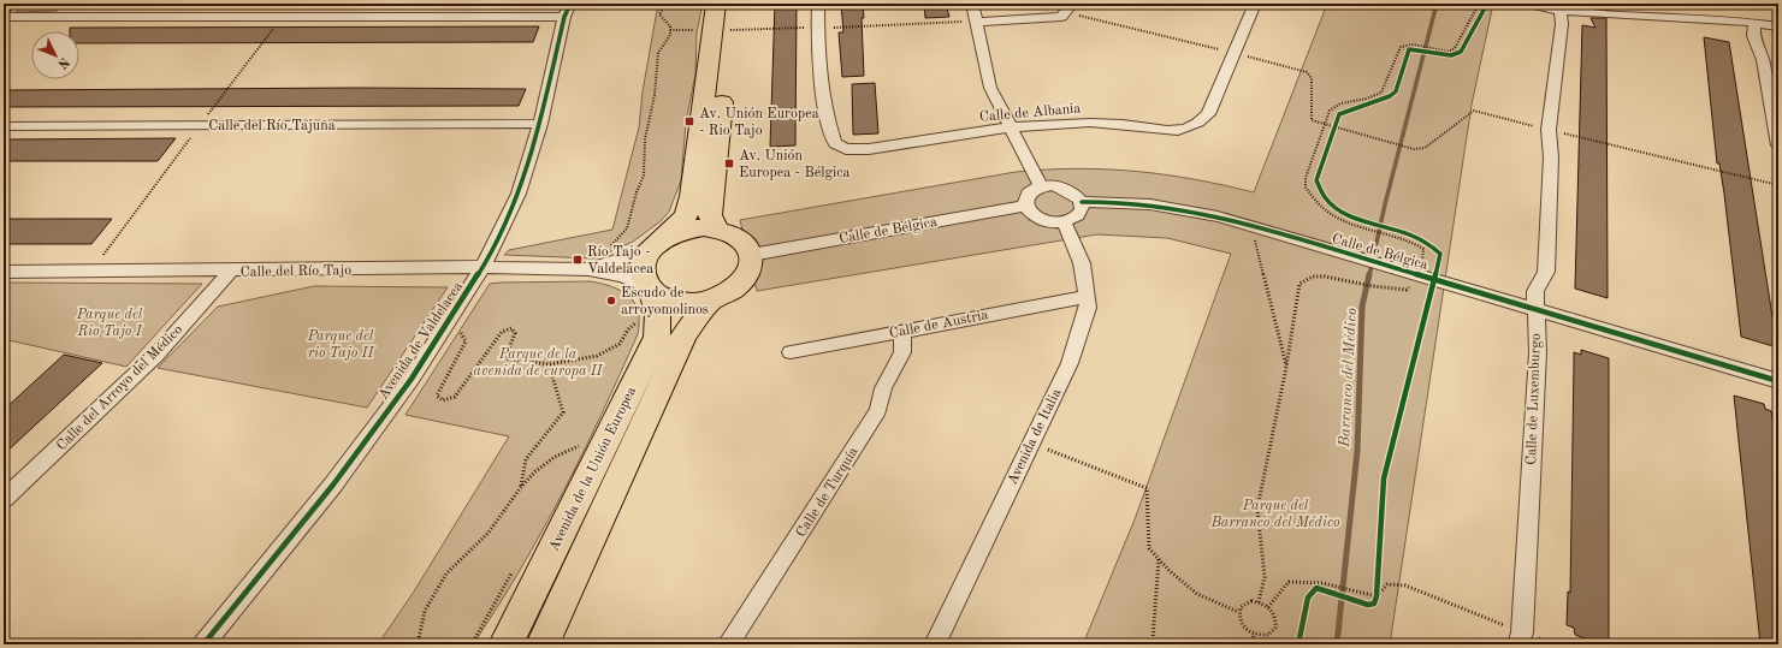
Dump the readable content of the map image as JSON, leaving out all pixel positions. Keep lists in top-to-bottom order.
{
  "streets": {
    "main road": ["Avenida de la Unión Europea"],
    "street": [
      "Calle de Albania",
      "Calle del Río Tajuña",
      "Calle de Bélgica",
      "Calle del Río Tajo",
      "Calle de Austria",
      "Avenida de Valdelacea",
      "Calle del Arroyo del Médico",
      "Calle de Luxemburgo",
      "Avenida de Italia",
      "Calle de Turquía"
    ]
  },
  "crossings": [
    ["Calle del Río Tajuña", "Avenida de Valdelacea"],
    ["Calle de Bélgica", "Calle del Río Tajo"],
    ["Calle de Bélgica", "Calle de Luxemburgo"],
    ["Calle de Bélgica", "Avenida de Italia"],
    ["Calle de Bélgica", "Avenida de la Unión Europea"],
    ["Calle del Río Tajo", "Avenida de Valdelacea"],
    ["Calle del Río Tajo", "Calle del Arroyo del Médico"],
    ["Calle del Río Tajo", "Avenida de la Unión Europea"],
    ["Calle de Austria", "Avenida de Italia"],
    ["Calle de Austria", "Calle de Turquía"]
  ],
  "water": ["Barranco del Médico"],
  "parks": [
    "Parque del Rio Tajo I",
    "Parque del rio Tajo II",
    "Parque de la avenida de europa II",
    "Parque del Barranco del Médico"
  ],
  "places": {
    "transit": ["Av. Unión Europea - Rio Tajo", "Av. Unión Europea - Bélgica", "Río Tajo - Valdelacea"],
    "other": ["Escudo de arroyomolinos"]
  },
  "north": "bottom right"
}
